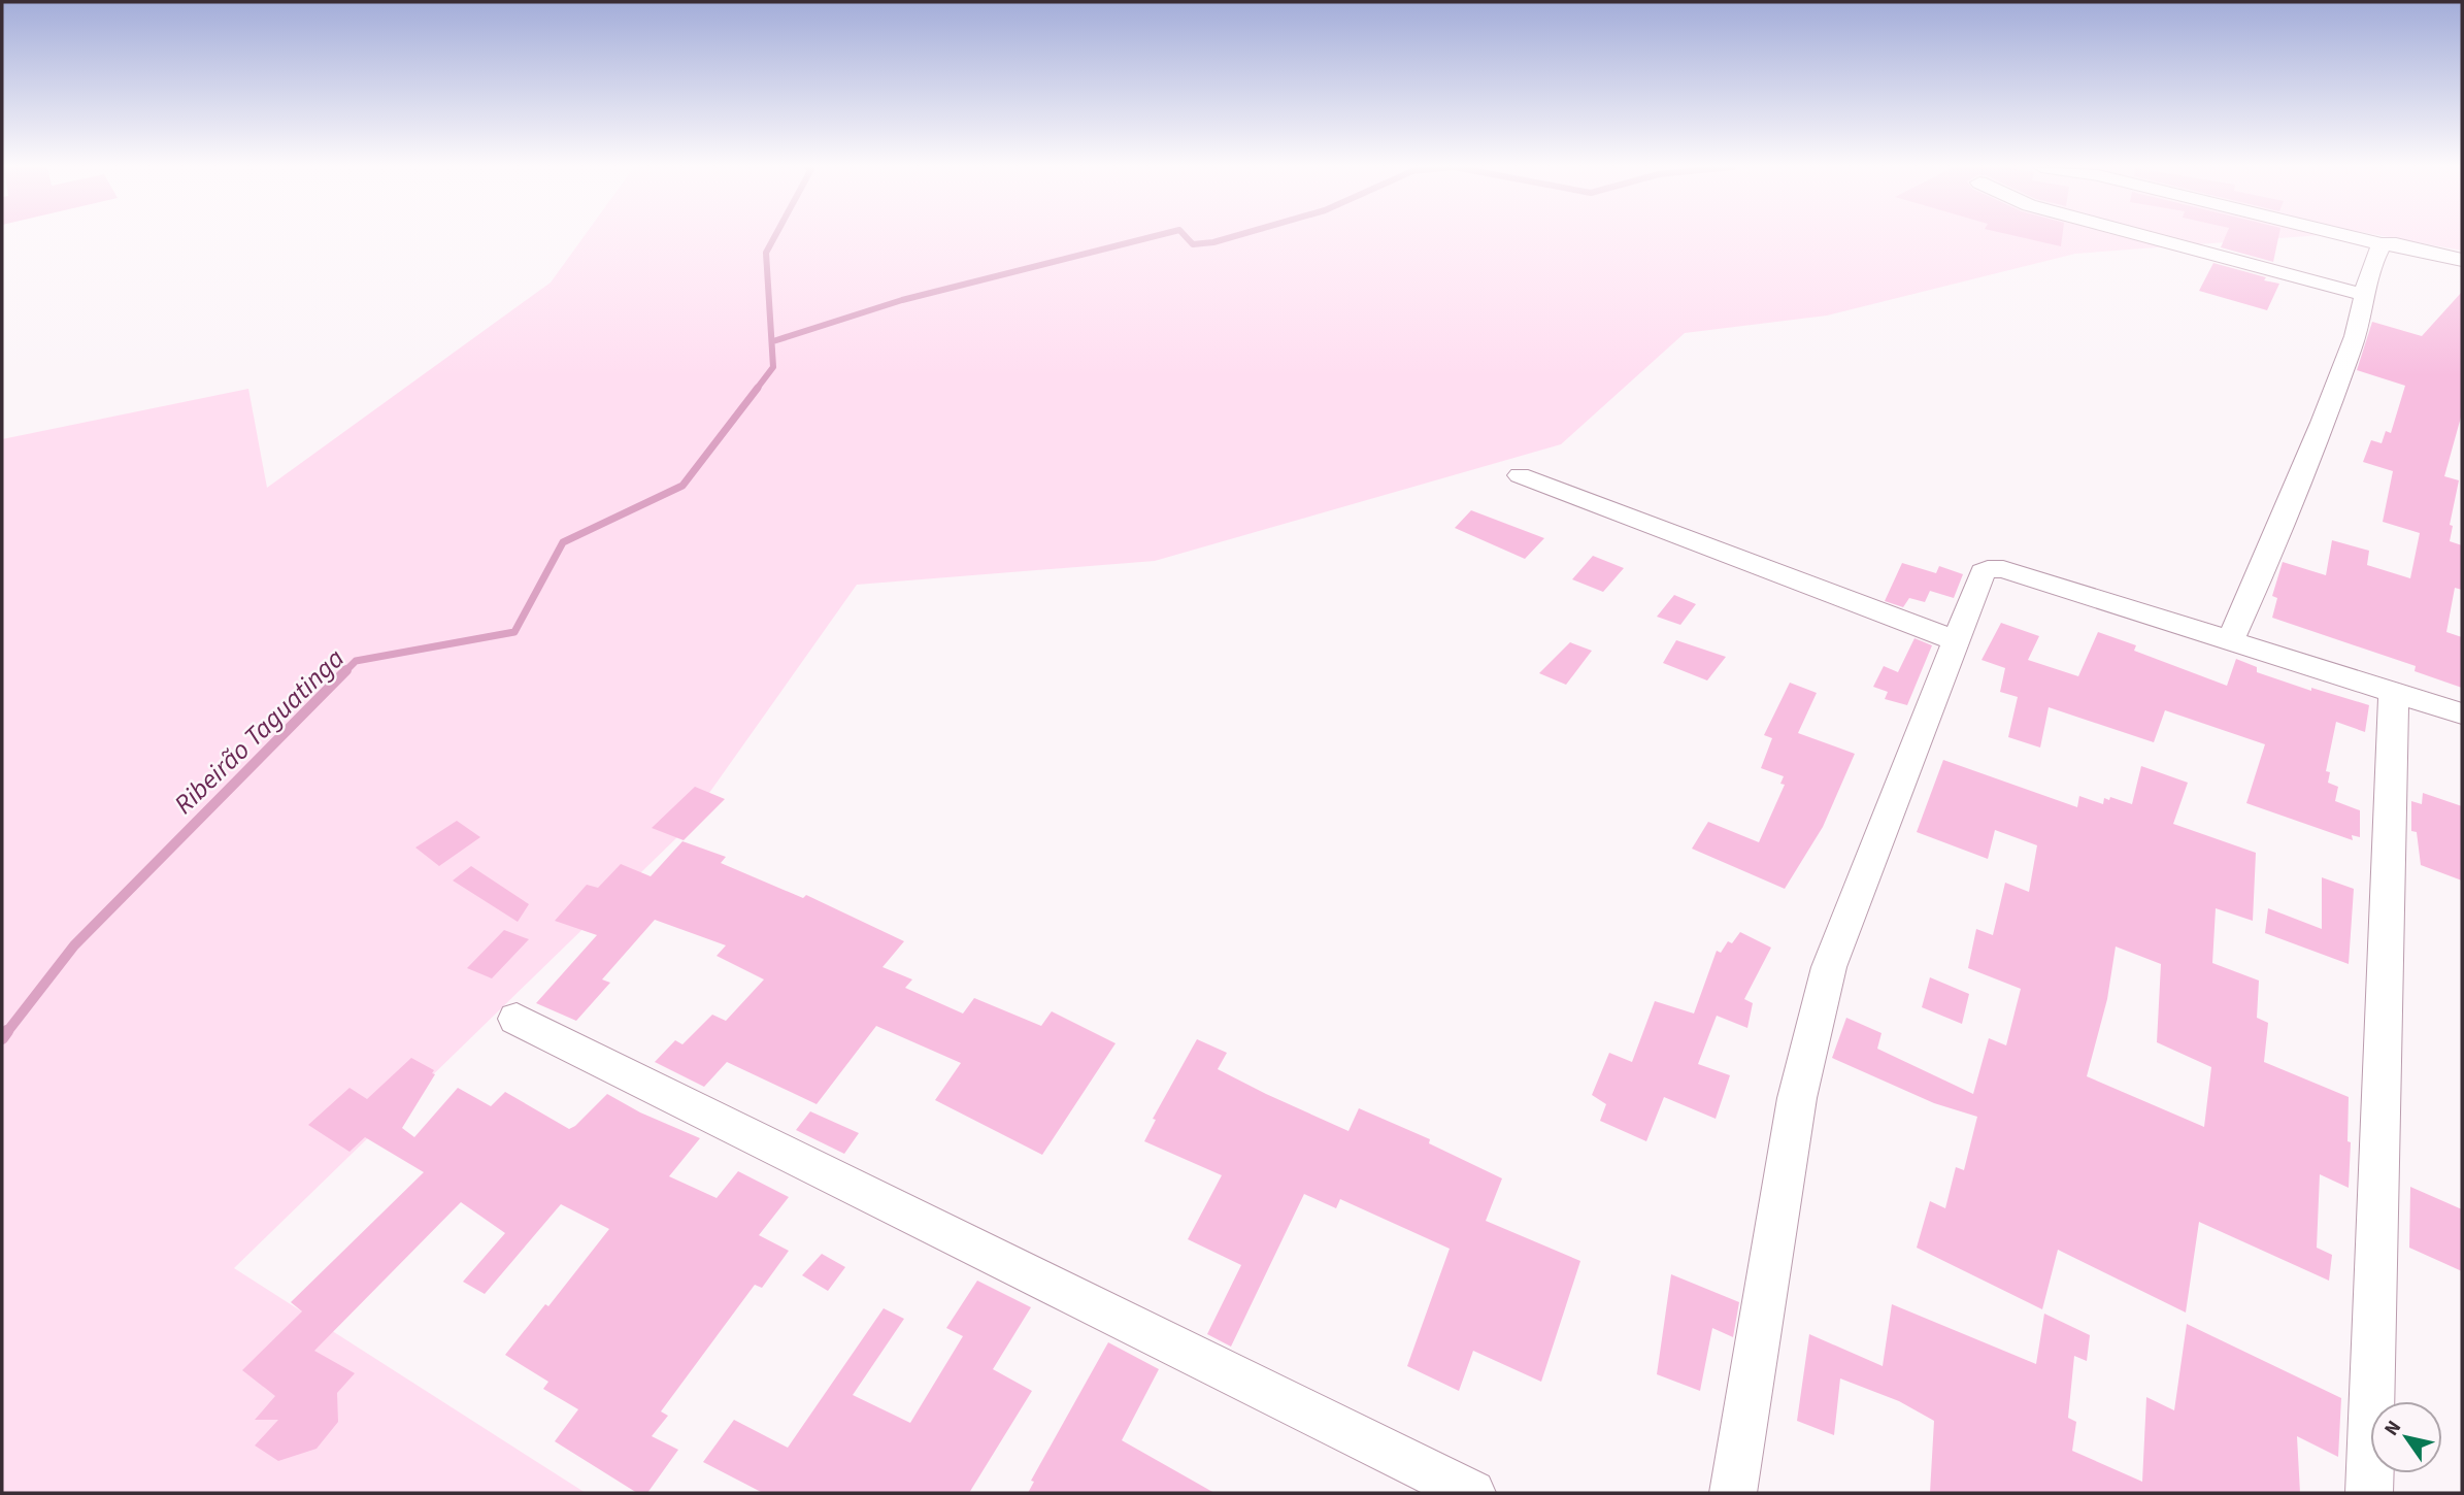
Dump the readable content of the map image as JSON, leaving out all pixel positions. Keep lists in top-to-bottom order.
{
  "water": ["Ribeirão Taguatinga"],
  "north": "top left"
}
